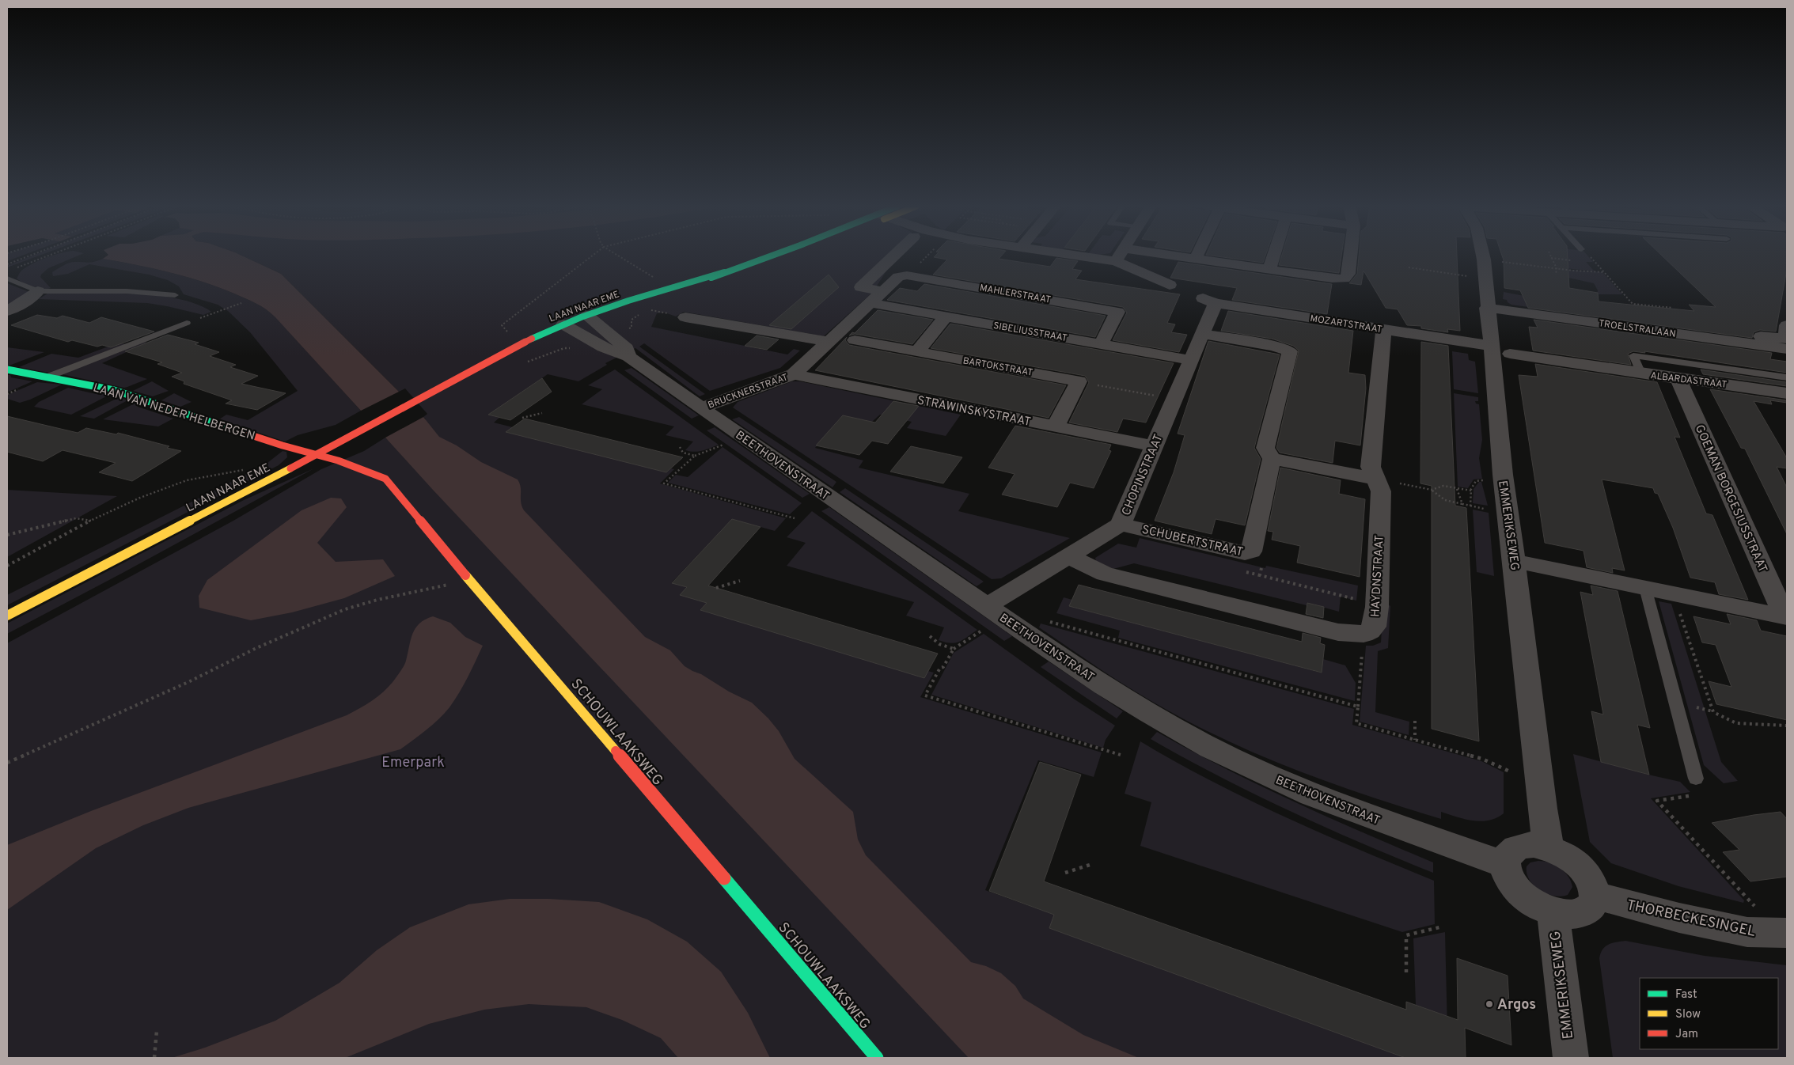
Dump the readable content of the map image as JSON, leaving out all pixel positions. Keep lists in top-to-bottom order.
{
  "streets": {
    "street": [
      "MAHLERSTRAAT",
      "LAAN NAAR EME",
      "MOZARTSTRAAT",
      "TROELSTRALAAN",
      "SIBELIUSSTRAAT",
      "BARTOKSTRAAT",
      "ALBARDASTRAAT",
      "BRUCKNERSTRAAT",
      "STRAWINSKYSTRAAT",
      "LAAN VAN NEDER HELBERGEN",
      "BEETHOVENSTRAAT",
      "CHOPINSTRAAT",
      "GOEMAN BORGESIUSSTRAAT",
      "EMMERIKSEWEG",
      "SCHUBERTSTRAAT",
      "HAYDNSTRAAT",
      "SCHOUWLAAKSWEG",
      "THORBECKESINGEL"
    ]
  },
  "crossings": [
    ["MAHLERSTRAAT", "SIBELIUSSTRAAT"],
    ["LAAN NAAR EME", "LAAN VAN NEDER HELBERGEN"],
    ["LAAN NAAR EME", "BEETHOVENSTRAAT"],
    ["LAAN NAAR EME", "SCHOUWLAAKSWEG"],
    ["MOZARTSTRAAT", "ALBARDASTRAAT"],
    ["MOZARTSTRAAT", "CHOPINSTRAAT"],
    ["MOZARTSTRAAT", "EMMERIKSEWEG"],
    ["MOZARTSTRAAT", "HAYDNSTRAAT"],
    ["TROELSTRALAAN", "EMMERIKSEWEG"],
    ["SIBELIUSSTRAAT", "BRUCKNERSTRAAT"],
    ["SIBELIUSSTRAAT", "CHOPINSTRAAT"],
    ["ALBARDASTRAAT", "GOEMAN BORGESIUSSTRAAT"],
    ["BRUCKNERSTRAAT", "STRAWINSKYSTRAAT"],
    ["BRUCKNERSTRAAT", "BEETHOVENSTRAAT"],
    ["STRAWINSKYSTRAAT", "CHOPINSTRAAT"],
    ["LAAN VAN NEDER HELBERGEN", "SCHOUWLAAKSWEG"],
    ["BEETHOVENSTRAAT", "CHOPINSTRAAT"],
    ["BEETHOVENSTRAAT", "EMMERIKSEWEG"],
    ["BEETHOVENSTRAAT", "THORBECKESINGEL"],
    ["CHOPINSTRAAT", "SCHUBERTSTRAAT"],
    ["CHOPINSTRAAT", "HAYDNSTRAAT"],
    ["EMMERIKSEWEG", "THORBECKESINGEL"]
  ],
  "parks": ["Emerpark"],
  "places": ["Argos"],
  "legend": ["Fast", "Slow", "Jam"]
}
